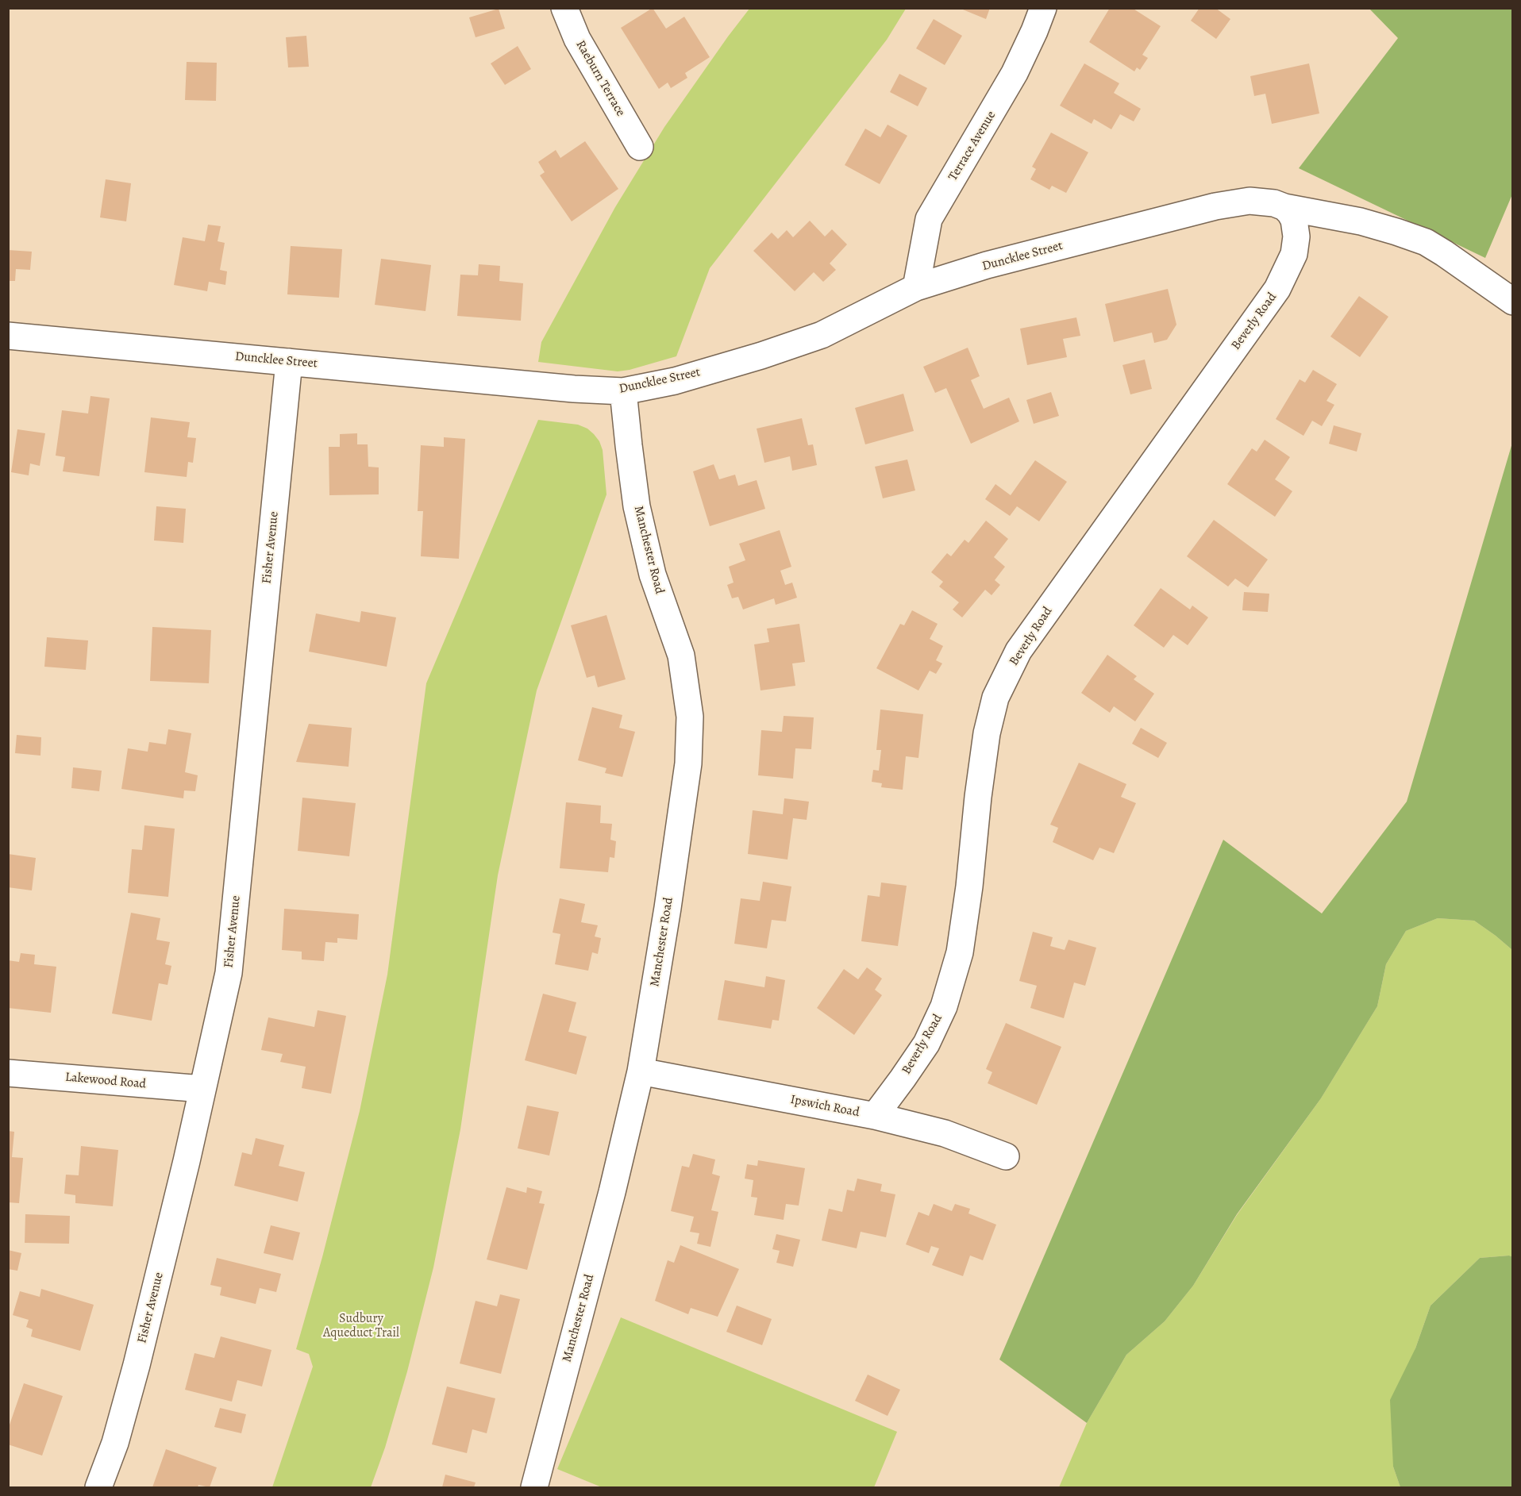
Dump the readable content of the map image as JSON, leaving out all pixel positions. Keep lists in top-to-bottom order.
{
  "streets": {
    "street": [
      "Raeburn Terrace",
      "Terrace Avenue",
      "Duncklee Street",
      "Beverly Road",
      "Fisher Avenue",
      "Manchester Road",
      "Lakewood Road",
      "Ipswich Road"
    ]
  },
  "crossings": [
    ["Terrace Avenue", "Duncklee Street"],
    ["Duncklee Street", "Beverly Road"],
    ["Duncklee Street", "Fisher Avenue"],
    ["Duncklee Street", "Manchester Road"],
    ["Beverly Road", "Ipswich Road"],
    ["Fisher Avenue", "Lakewood Road"],
    ["Manchester Road", "Ipswich Road"]
  ],
  "parks": ["Sudbury Aqueduct Trail"]
}
